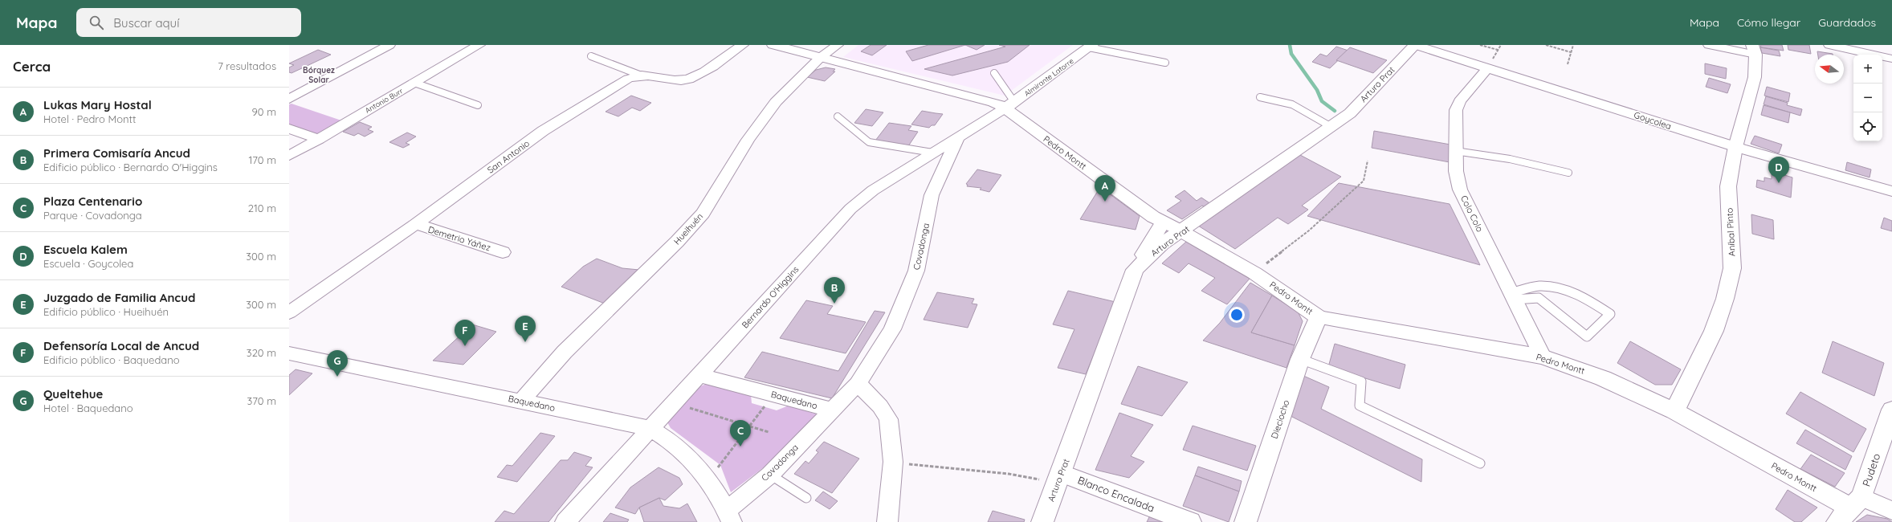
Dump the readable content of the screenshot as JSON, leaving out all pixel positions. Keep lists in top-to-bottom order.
{
  "streets": {
    "main road": [
      "Almirante Latorre",
      "Arturo Prat",
      "Pedro Montt",
      "Aníbal Pinto",
      "Dieciocho",
      "Pudeto",
      "Blanco Encalada"
    ],
    "street": [
      "Antonio Burr",
      "Goycolea",
      "San Antonio",
      "Colo Colo",
      "Hueihuén",
      "Demetrio Yáñez",
      "Covadonga",
      "Bernardo O'Higgins",
      "Baquedano"
    ]
  },
  "crossings": [
    ["Almirante Latorre", "Pedro Montt"],
    ["Almirante Latorre", "Bernardo O'Higgins"],
    ["Arturo Prat", "Goycolea"],
    ["Arturo Prat", "Pedro Montt"],
    ["Arturo Prat", "Blanco Encalada"],
    ["Goycolea", "Colo Colo"],
    ["Goycolea", "Aníbal Pinto"],
    ["Pedro Montt", "Colo Colo"],
    ["Pedro Montt", "Hueihuén"],
    ["Pedro Montt", "Aníbal Pinto"],
    ["Pedro Montt", "Bernardo O'Higgins"],
    ["Pedro Montt", "Dieciocho"],
    ["Pedro Montt", "Pudeto"],
    ["San Antonio", "Demetrio Yáñez"],
    ["Hueihuén", "Baquedano"],
    ["Covadonga", "Bernardo O'Higgins"],
    ["Covadonga", "Baquedano"],
    ["Bernardo O'Higgins", "Baquedano"]
  ],
  "districts": ["Bórquez Solar"],
  "north": "left",
  "page": {
    "header": "Mapa",
    "search": "Buscar aquí",
    "nav": ["Mapa", "Cómo llegar", "Guardados"],
    "heading": ["Cerca", "7 resultados"],
    "map_buttons": ["+", "−"],
    "list": [
      {
        "mark": "A",
        "name": "Lukas Mary Hostal",
        "note": "Hotel · Pedro Montt",
        "value": "90 m"
      },
      {
        "mark": "B",
        "name": "Primera Comisaría Ancud",
        "note": "Edificio público · Bernardo O'Higgins",
        "value": "170 m"
      },
      {
        "mark": "C",
        "name": "Plaza Centenario",
        "note": "Parque · Covadonga",
        "value": "210 m"
      },
      {
        "mark": "D",
        "name": "Escuela Kalem",
        "note": "Escuela · Goycolea",
        "value": "300 m"
      },
      {
        "mark": "E",
        "name": "Juzgado de Familia Ancud",
        "note": "Edificio público · Hueihuén",
        "value": "300 m"
      },
      {
        "mark": "F",
        "name": "Defensoría Local de Ancud",
        "note": "Edificio público · Baquedano",
        "value": "320 m"
      },
      {
        "mark": "G",
        "name": "Queltehue",
        "note": "Hotel · Baquedano",
        "value": "370 m"
      }
    ],
    "pins": [
      "D",
      "A",
      "B",
      "E",
      "F",
      "G",
      "C"
    ]
  }
}
